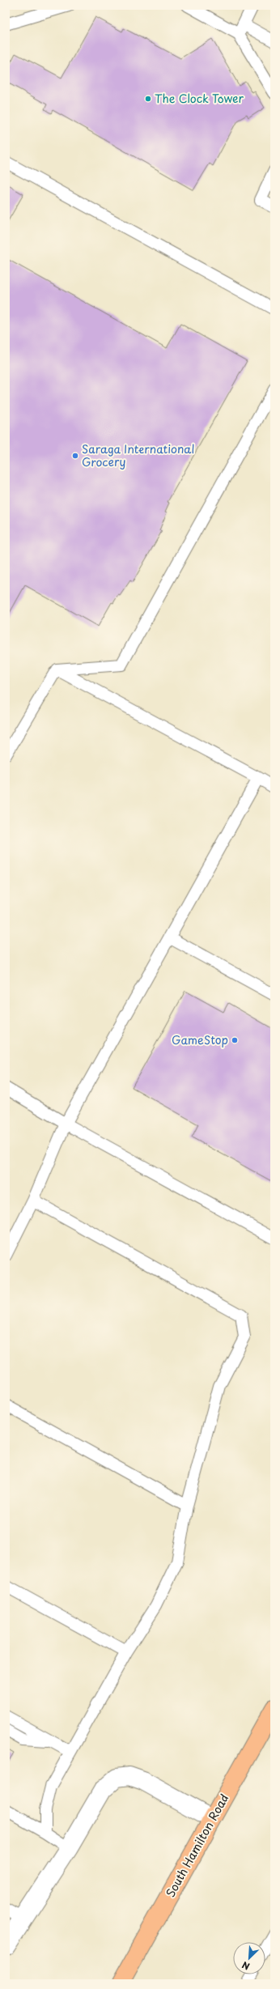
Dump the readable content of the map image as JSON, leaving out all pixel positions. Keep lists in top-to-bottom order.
{
  "streets": {
    "main road": ["South Hamilton Road"]
  },
  "places": ["The Clock Tower", "Saraga International Grocery", "GameStop"],
  "north": "bottom left"
}
